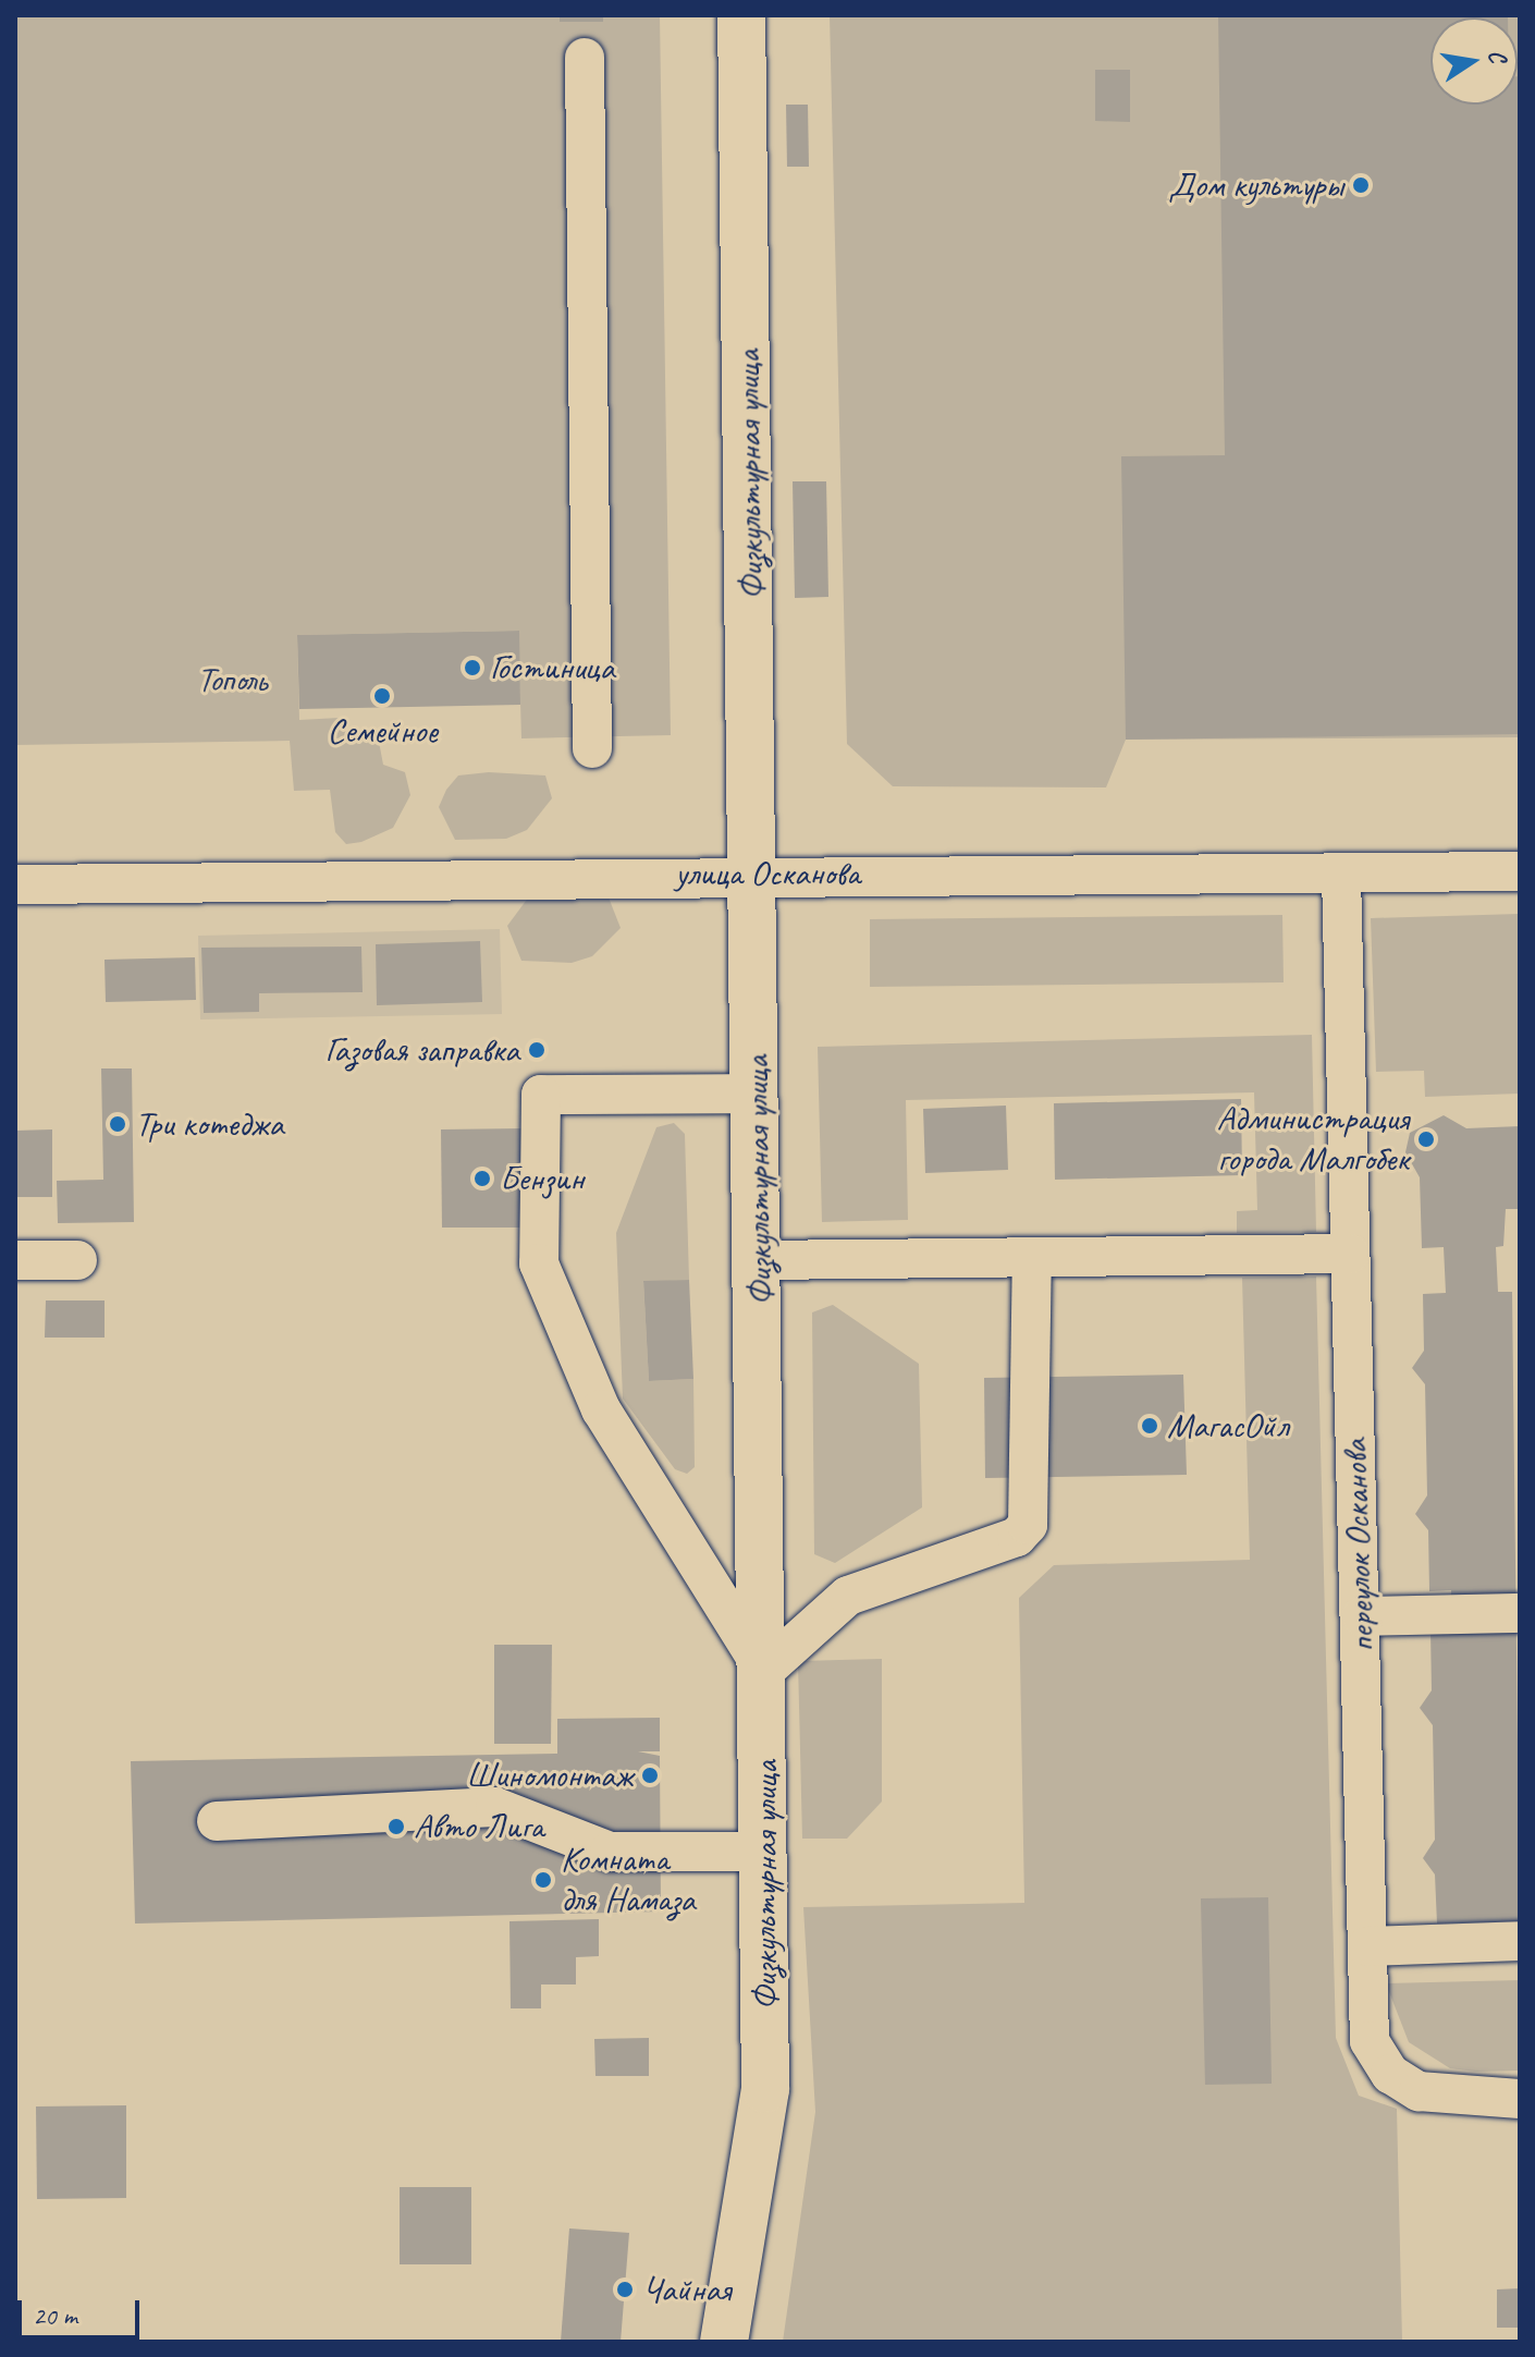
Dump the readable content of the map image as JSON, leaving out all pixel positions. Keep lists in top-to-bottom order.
{
  "streets": {
    "main road": ["Физкультурная улица"],
    "street": ["улица Осканова", "переулок Осканова"]
  },
  "crossings": [
    ["Физкультурная улица", "улица Осканова"],
    ["улица Осканова", "переулок Осканова"]
  ],
  "parks": ["Тополь"],
  "places": [
    "Дом культуры",
    "Гостиница",
    "Семейное",
    "Газовая заправка",
    "Три котеджа",
    "Администрация города Малгобек",
    "Бензин",
    "МагасОйл",
    "Шиномонтаж",
    "Авто Лига",
    "Комната для Намаза",
    "Чайная"
  ],
  "scale_bar": "20 m",
  "north": "right"
}
